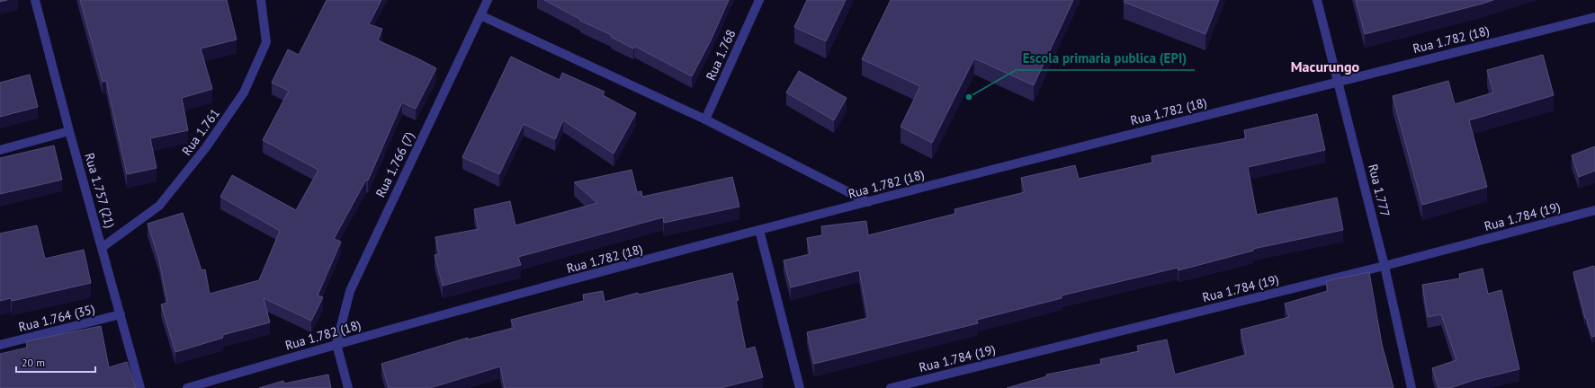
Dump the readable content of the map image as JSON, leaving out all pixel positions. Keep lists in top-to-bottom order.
{
  "streets": {
    "street": [
      "Rua 1.782 (18)",
      "Rua 1.768",
      "Rua 1.761",
      "Rua 1.766 (7)",
      "Rua 1.757 (21)",
      "Rua 1.777",
      "Rua 1.784 (19)",
      "Rua 1.764 (35)"
    ]
  },
  "crossings": [
    ["Rua 1.782 (18)", "Rua 1.766 (7)"],
    ["Rua 1.782 (18)", "Rua 1.777"],
    ["Rua 1.761", "Rua 1.757 (21)"],
    ["Rua 1.757 (21)", "Rua 1.764 (35)"],
    ["Rua 1.777", "Rua 1.784 (19)"]
  ],
  "districts": ["Macurungo"],
  "places": ["Escola primaria publica (EPI)"],
  "scale_bar": "20 m"
}
